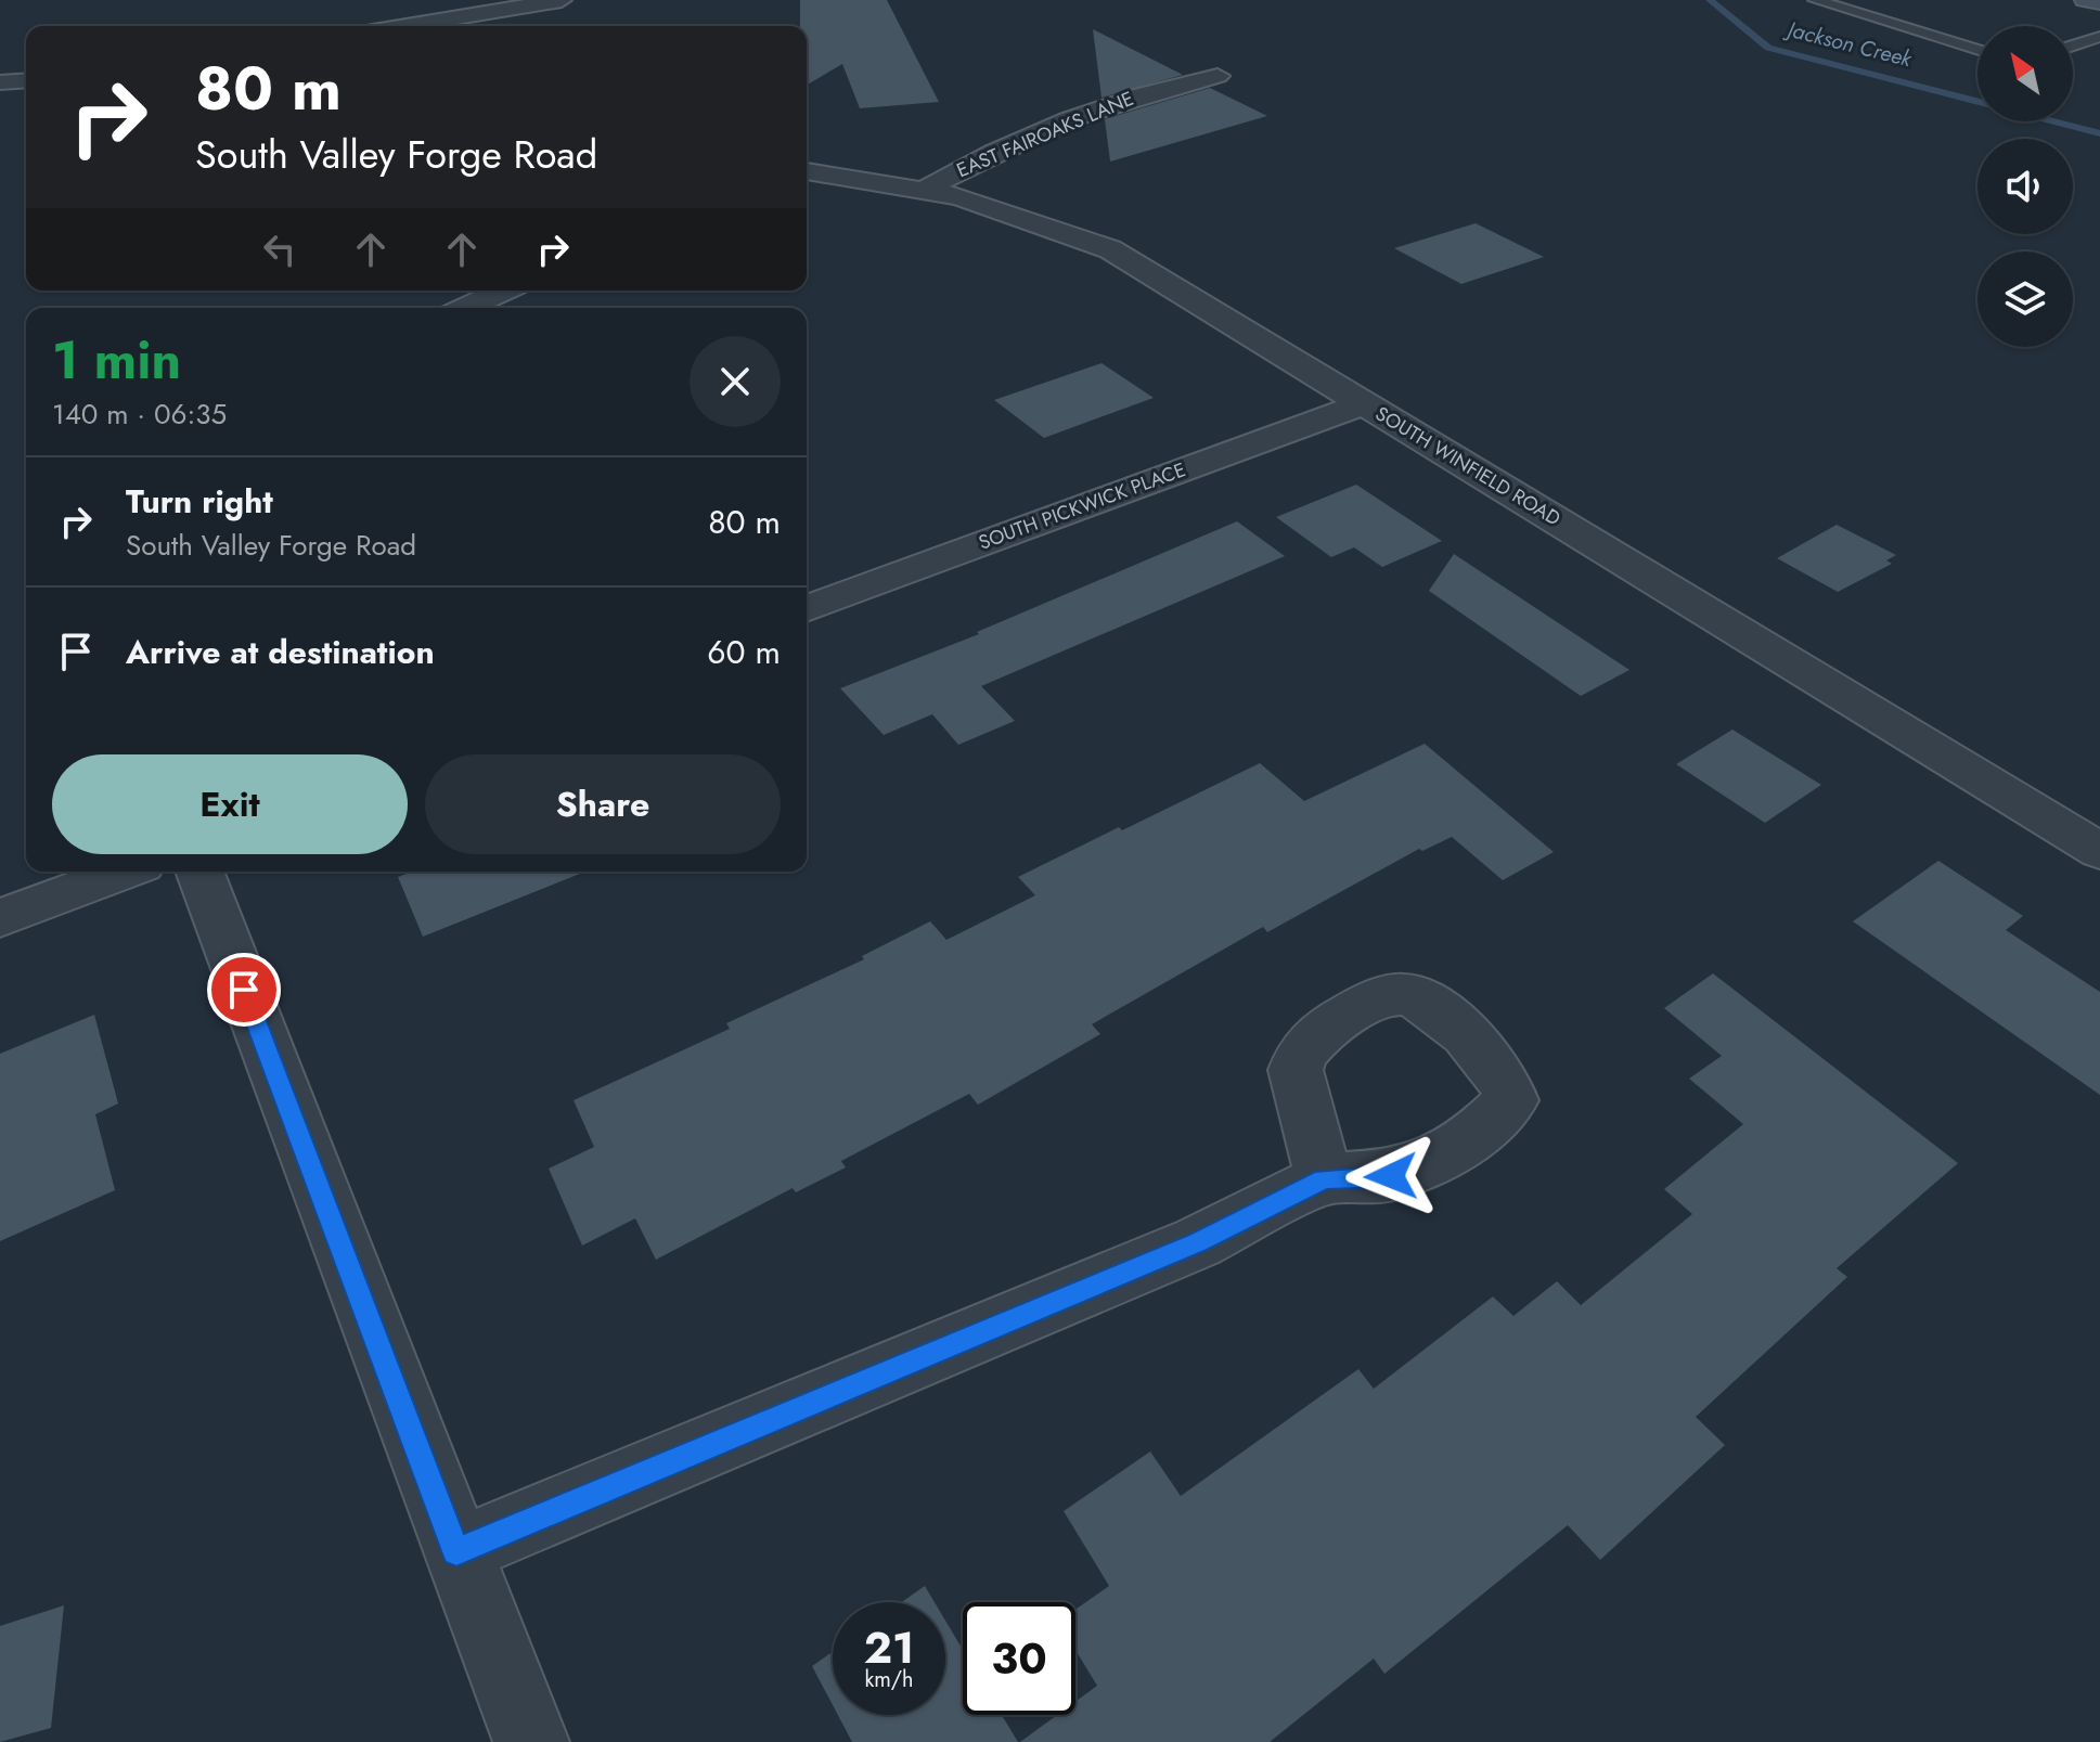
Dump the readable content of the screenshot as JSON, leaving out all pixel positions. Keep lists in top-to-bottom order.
{
  "streets": {
    "street": ["EAST FAIROAKS LANE", "SOUTH WINFIELD ROAD", "SOUTH PICKWICK PLACE"]
  },
  "crossings": [
    ["EAST FAIROAKS LANE", "SOUTH WINFIELD ROAD"],
    ["SOUTH WINFIELD ROAD", "SOUTH PICKWICK PLACE"]
  ],
  "water": ["Jackson Creek"],
  "north": "top left",
  "page": {
    "turn": ["80 m", "South Valley Forge Road"],
    "heading": ["1 min", "140 m · 06:35"],
    "list": [
      {
        "name": "Turn right",
        "note": "South Valley Forge Road",
        "value": "80 m"
      },
      {
        "name": "Arrive at destination",
        "value": "60 m"
      }
    ],
    "buttons": ["Exit", "Share"],
    "speed": "21 km/h",
    "limit": "30"
  }
}
